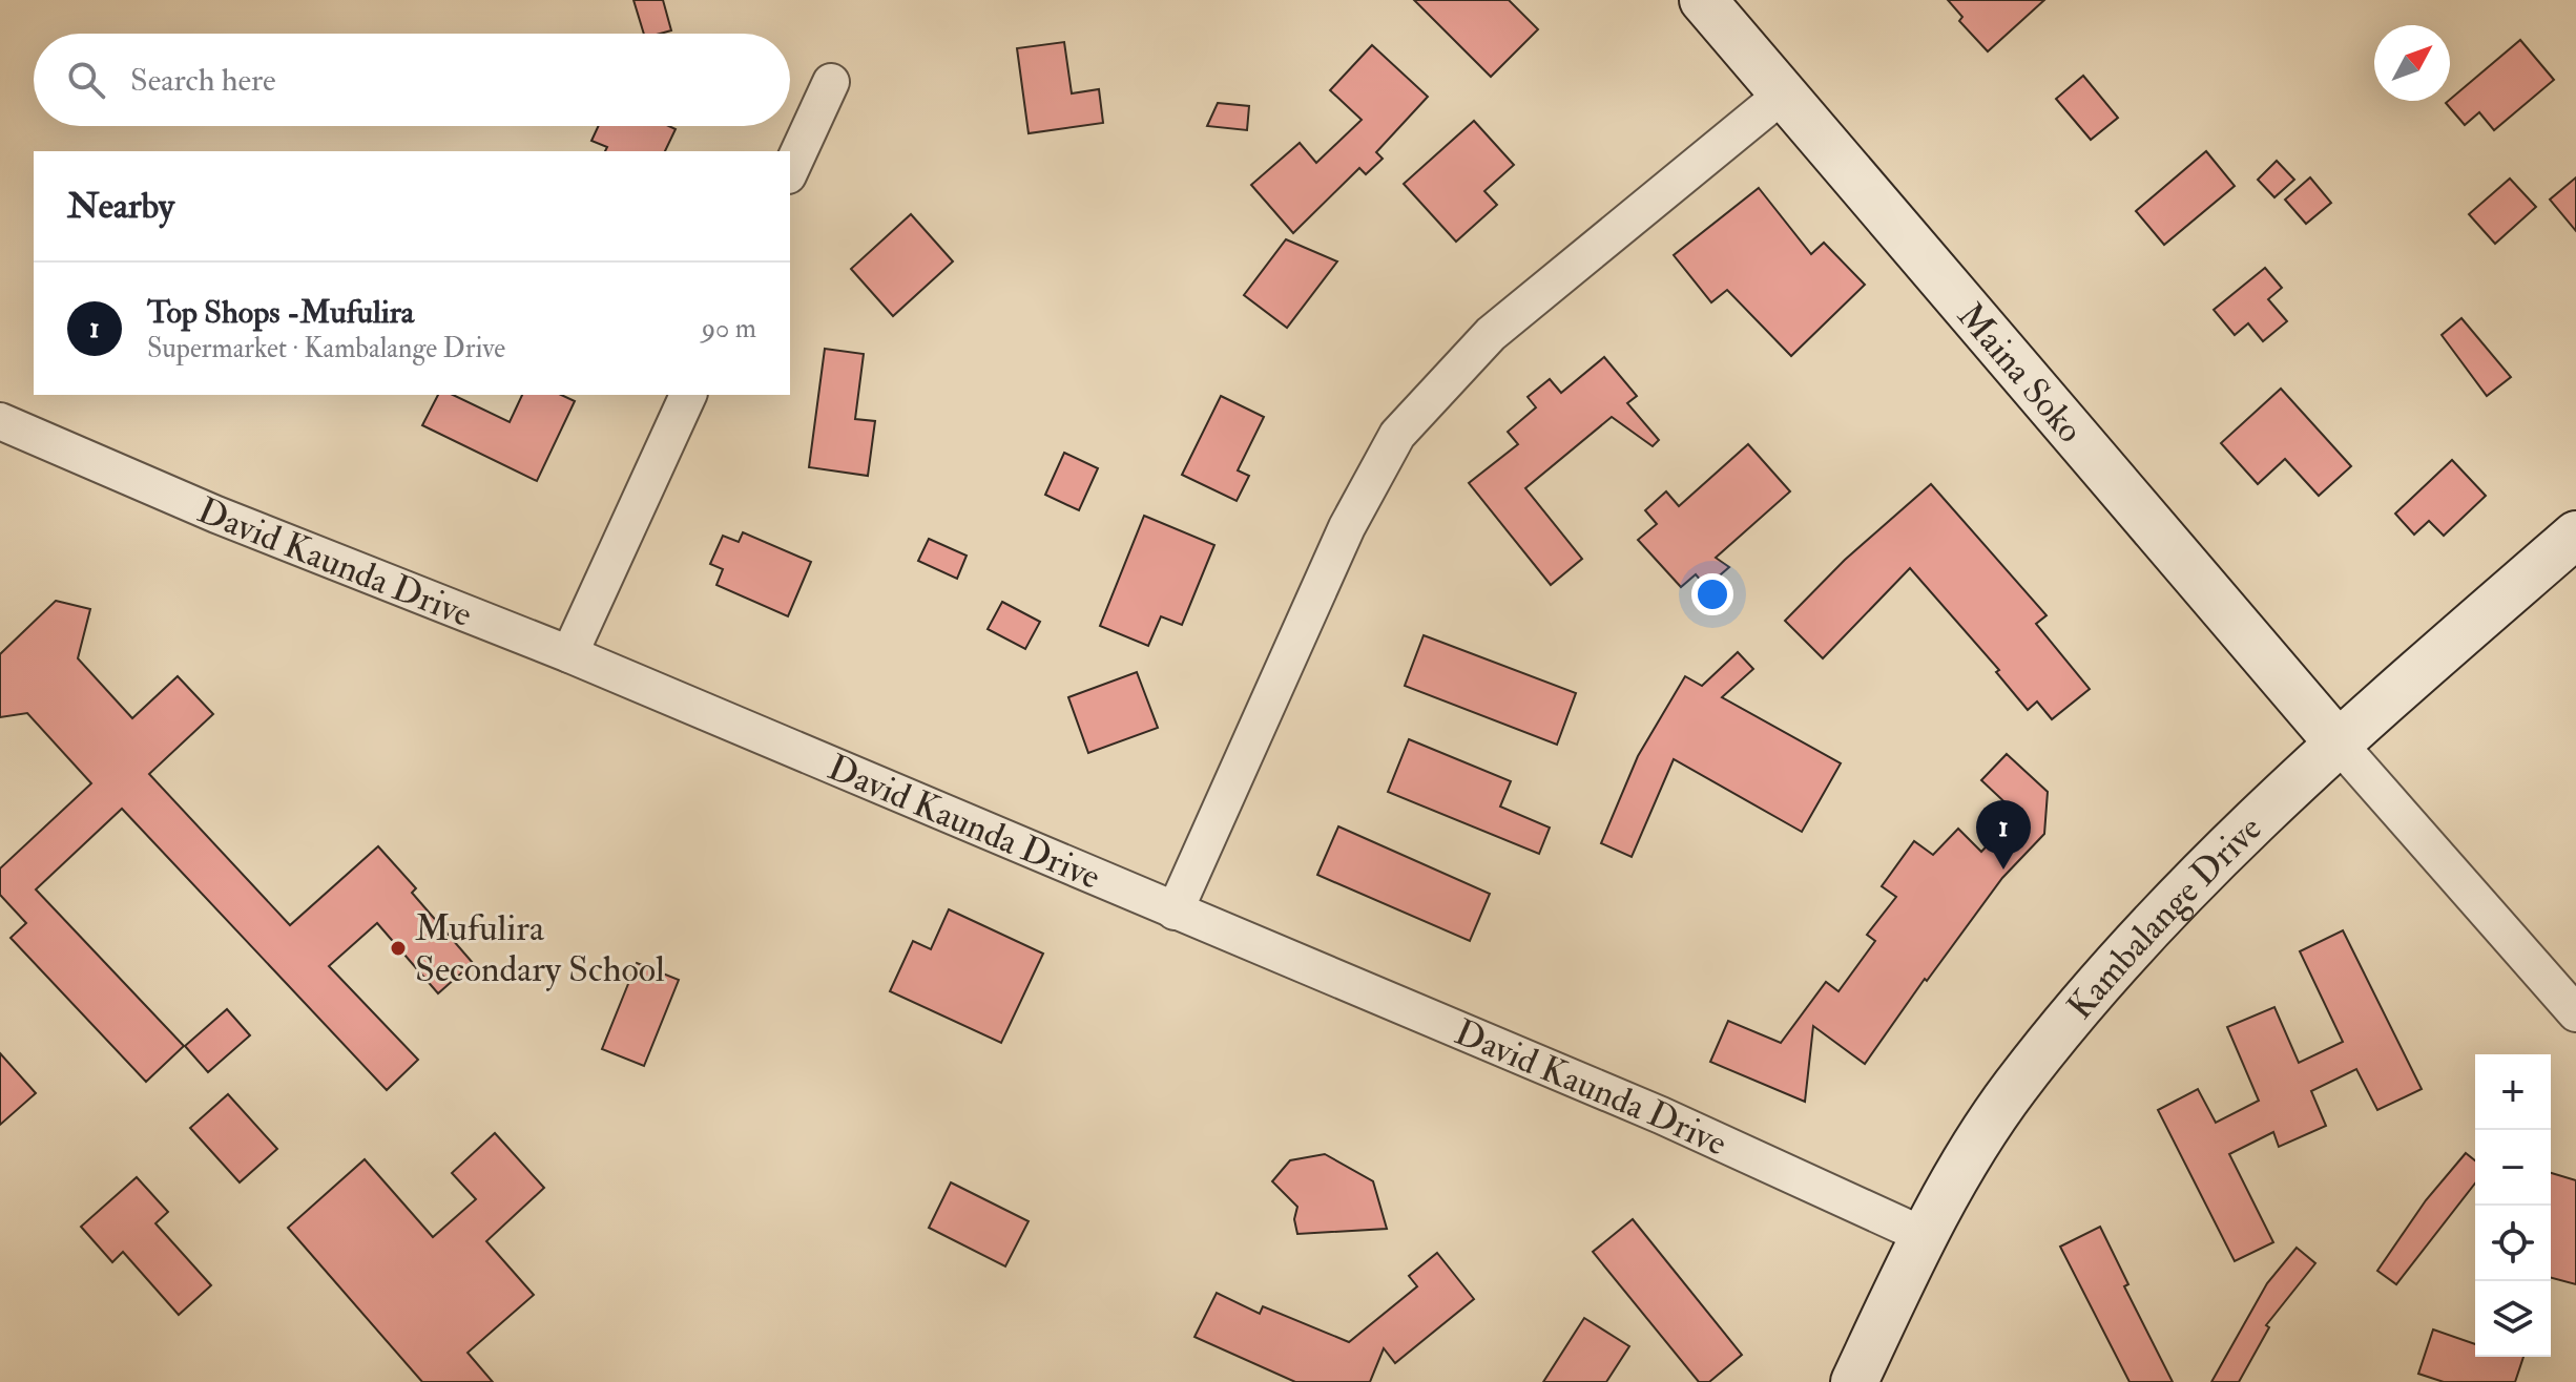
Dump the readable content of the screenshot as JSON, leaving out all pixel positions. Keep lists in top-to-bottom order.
{
  "streets": {
    "street": ["Maina Soko", "David Kaunda Drive", "Kambalange Drive"]
  },
  "crossings": [
    ["Maina Soko", "Kambalange Drive"],
    ["David Kaunda Drive", "Kambalange Drive"]
  ],
  "places": ["Mufulira Secondary School"],
  "north": "top right",
  "page": {
    "search": "Search here",
    "heading": "Nearby",
    "list": [
      {
        "mark": "1",
        "name": "Top Shops -Mufulira",
        "note": "Supermarket · Kambalange Drive",
        "value": "90 m"
      }
    ],
    "pins": "1",
    "map_buttons": ["+", "−"]
  }
}
